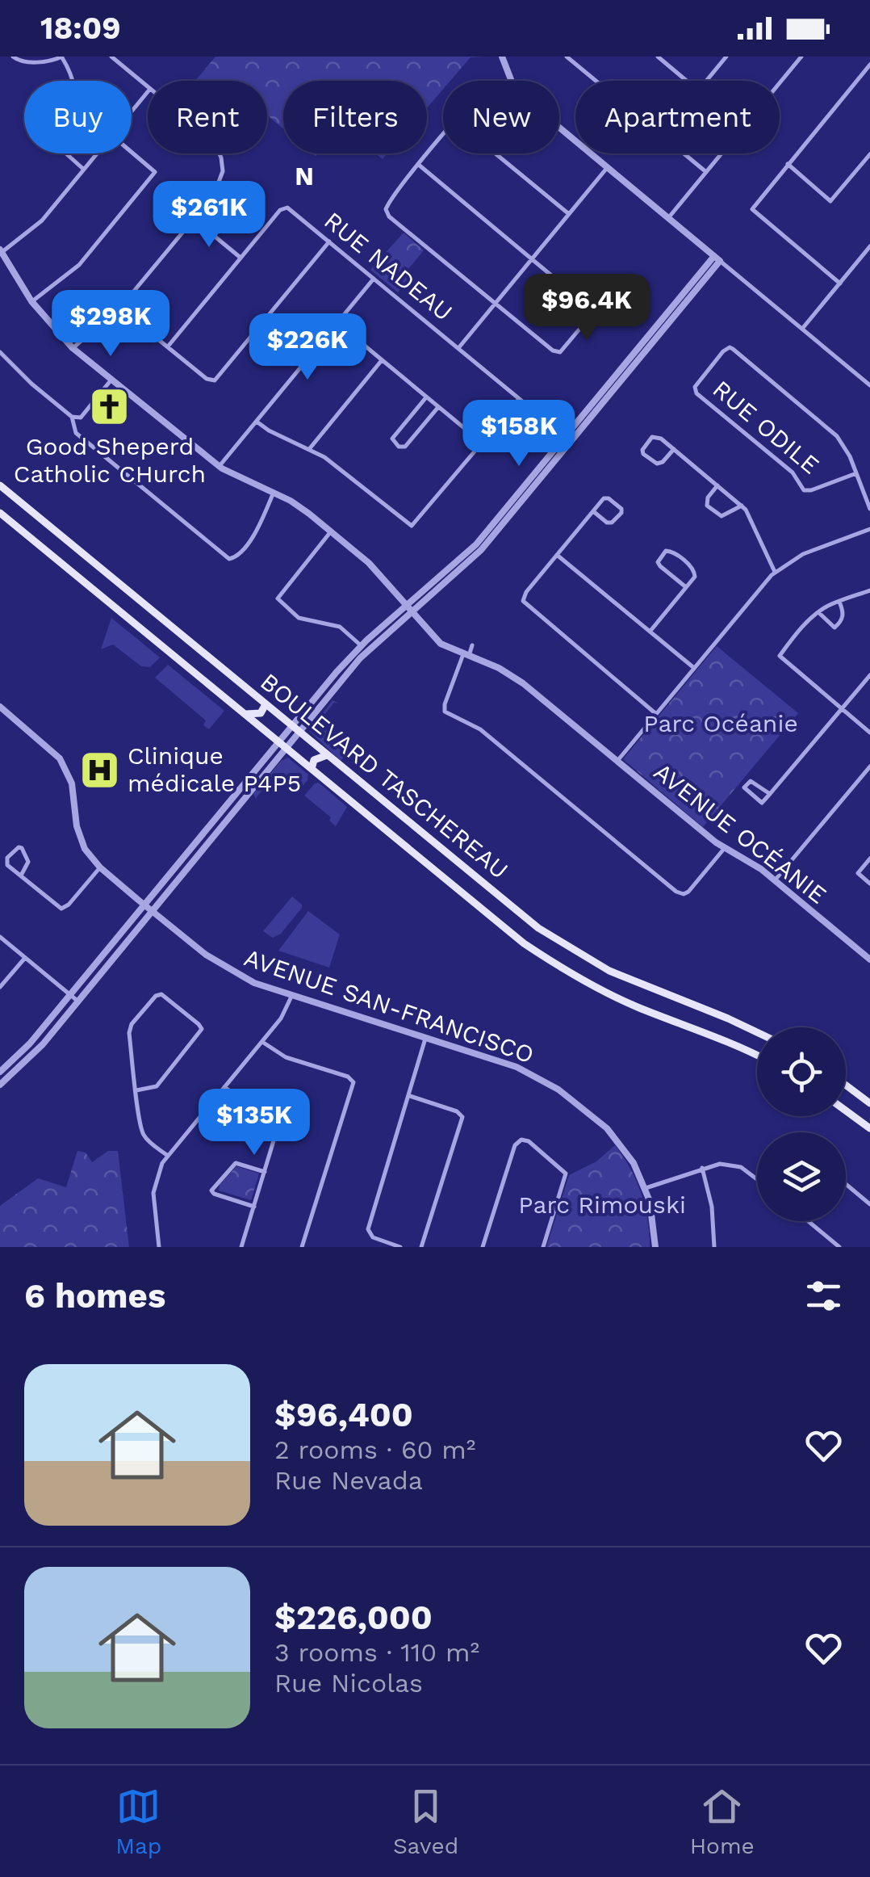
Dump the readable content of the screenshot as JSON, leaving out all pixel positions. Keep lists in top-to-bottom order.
{
  "streets": {
    "main road": ["BOULEVARD TASCHEREAU"],
    "street": [
      "RUE NADEAU",
      "RUE ODILE",
      "AVENUE OCÉANIE",
      "AVENUE SAN-FRANCISCO"
    ]
  },
  "districts": ["N"],
  "parks": ["Parc Océanie", "Parc Rimouski"],
  "places": {
    "church": ["Good Sheperd Catholic CHurch"],
    "hospital": ["Clinique médicale P4P5"]
  },
  "page": {
    "status": "18:09",
    "chip": [
      "Buy",
      "Rent",
      "Filters",
      "New",
      "Apartment"
    ],
    "price": [
      "$261K",
      "$96.4K",
      "$298K",
      "$226K",
      "$158K",
      "$135K"
    ],
    "heading": "6 homes",
    "list": [
      {
        "name": "$96,400",
        "note": "2 rooms · 60 m² · Rue Nevada"
      },
      {
        "name": "$226,000",
        "note": "3 rooms · 110 m² · Rue Nicolas"
      }
    ],
    "tabs": ["Map", "Saved", "Home"]
  }
}
